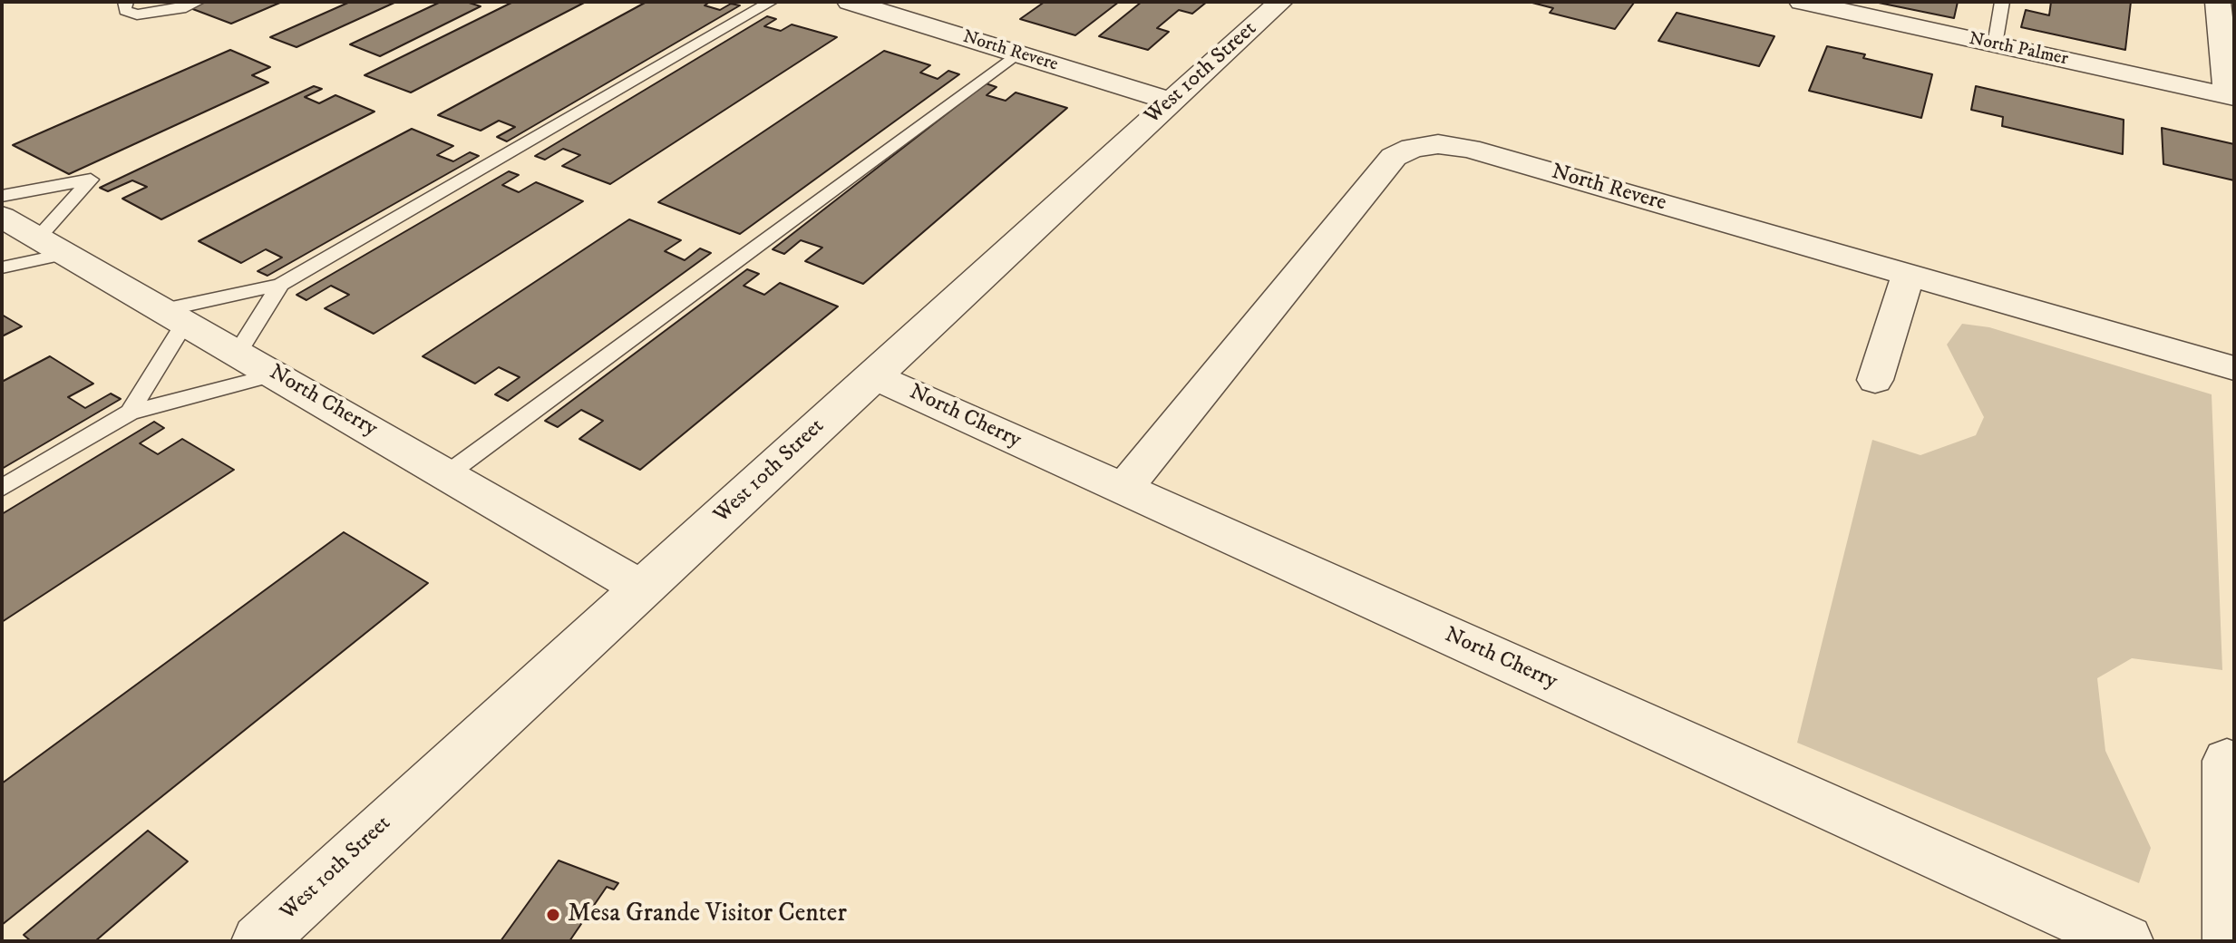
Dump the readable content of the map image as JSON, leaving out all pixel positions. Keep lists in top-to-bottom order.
{
  "streets": {
    "street": [
      "North Palmer",
      "North Revere",
      "West 10th Street",
      "North Cherry"
    ]
  },
  "crossings": [
    ["North Revere", "West 10th Street"],
    ["North Revere", "North Cherry"],
    ["West 10th Street", "North Cherry"]
  ],
  "places": ["Mesa Grande Visitor Center"]
}
